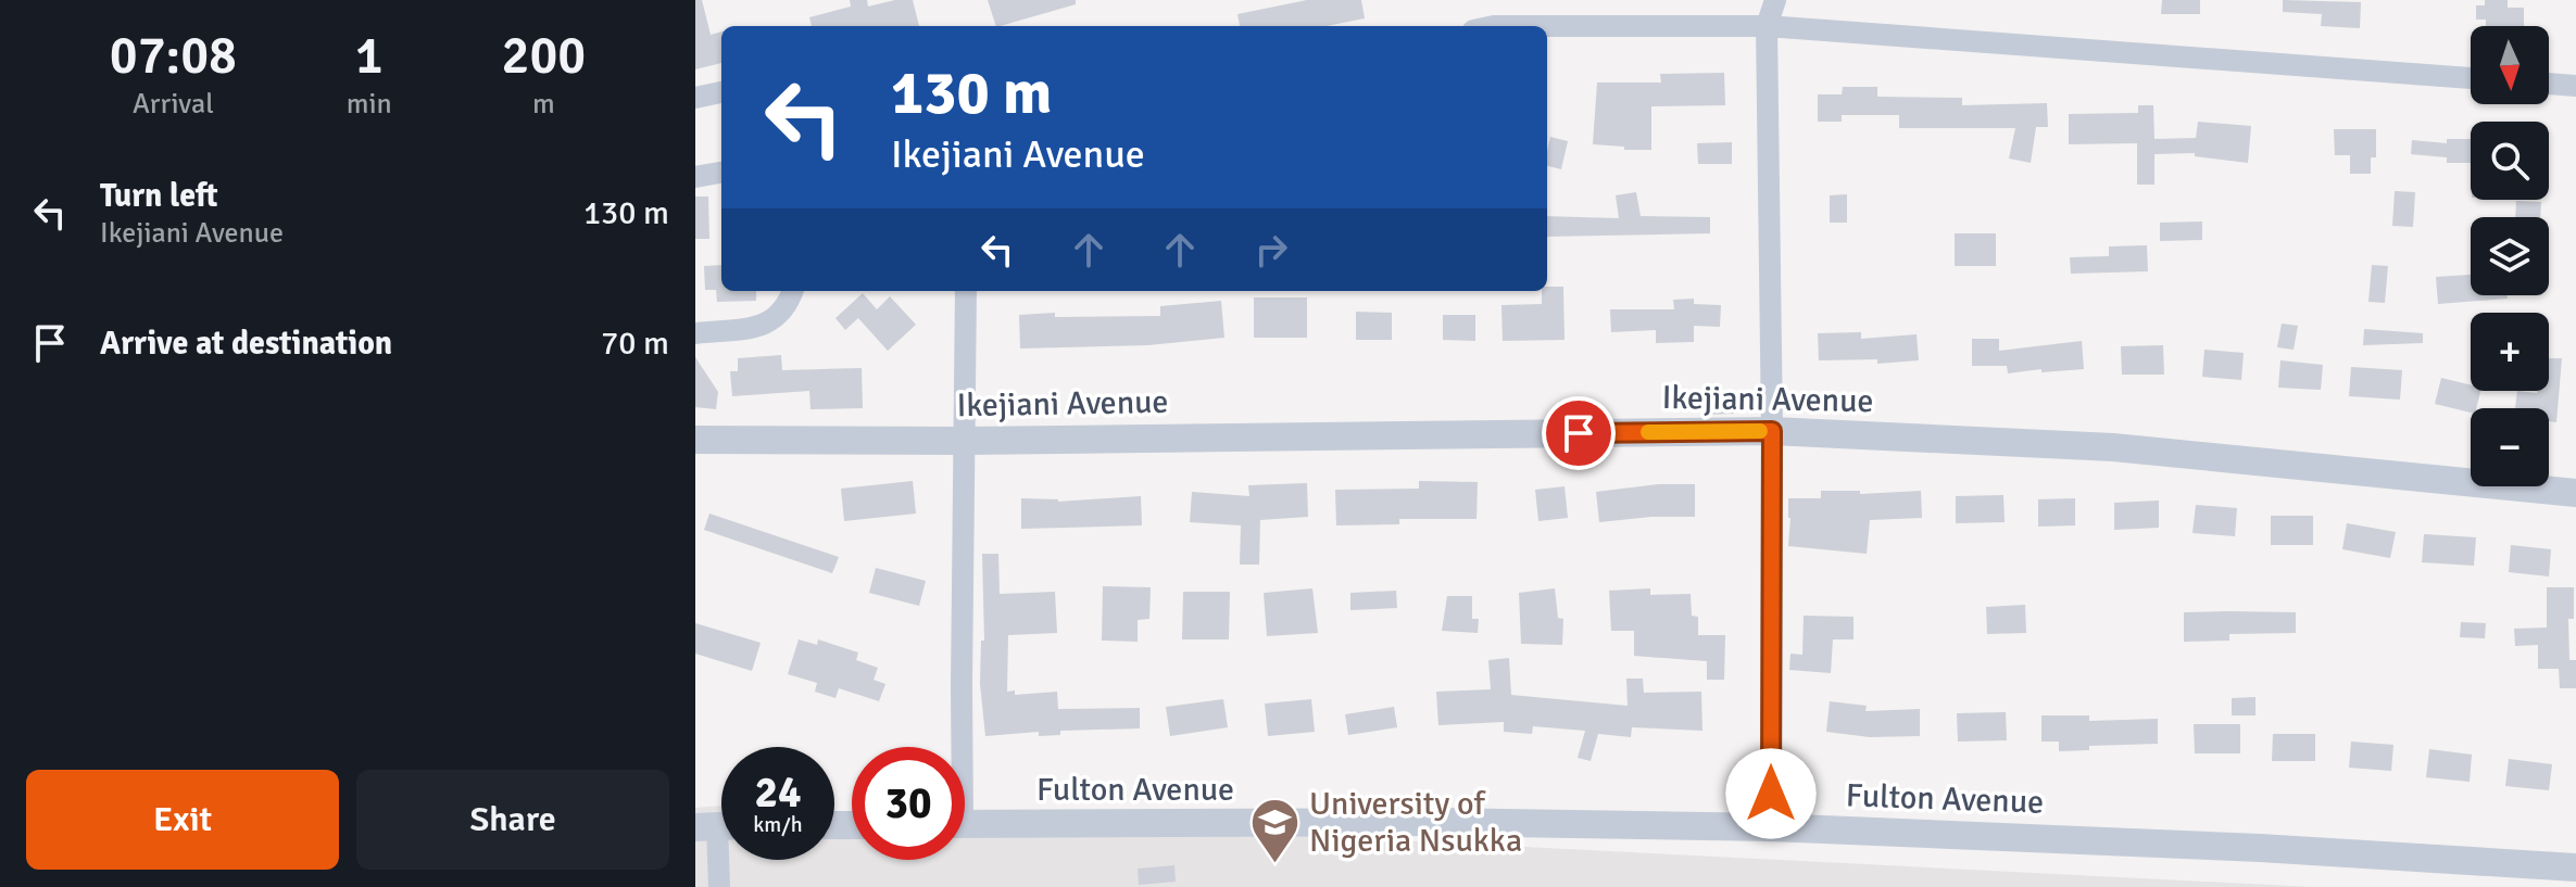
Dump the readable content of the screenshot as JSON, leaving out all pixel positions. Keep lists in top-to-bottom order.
{
  "streets": {
    "street": ["Ikejiani Avenue", "Fulton Avenue"]
  },
  "places": {
    "school or university": ["University of Nigeria Nsukka"]
  },
  "north": "bottom",
  "page": {
    "eta": [
      "07:08",
      "Arrival",
      "1",
      "min",
      "200",
      "m"
    ],
    "map_buttons": ["+", "−"],
    "turn": ["130 m", "Ikejiani Avenue"],
    "list": [
      {
        "name": "Turn left",
        "note": "Ikejiani Avenue",
        "value": "130 m"
      },
      {
        "name": "Arrive at destination",
        "value": "70 m"
      }
    ],
    "speed": "24 km/h",
    "limit": "30",
    "buttons": ["Exit", "Share"]
  }
}
